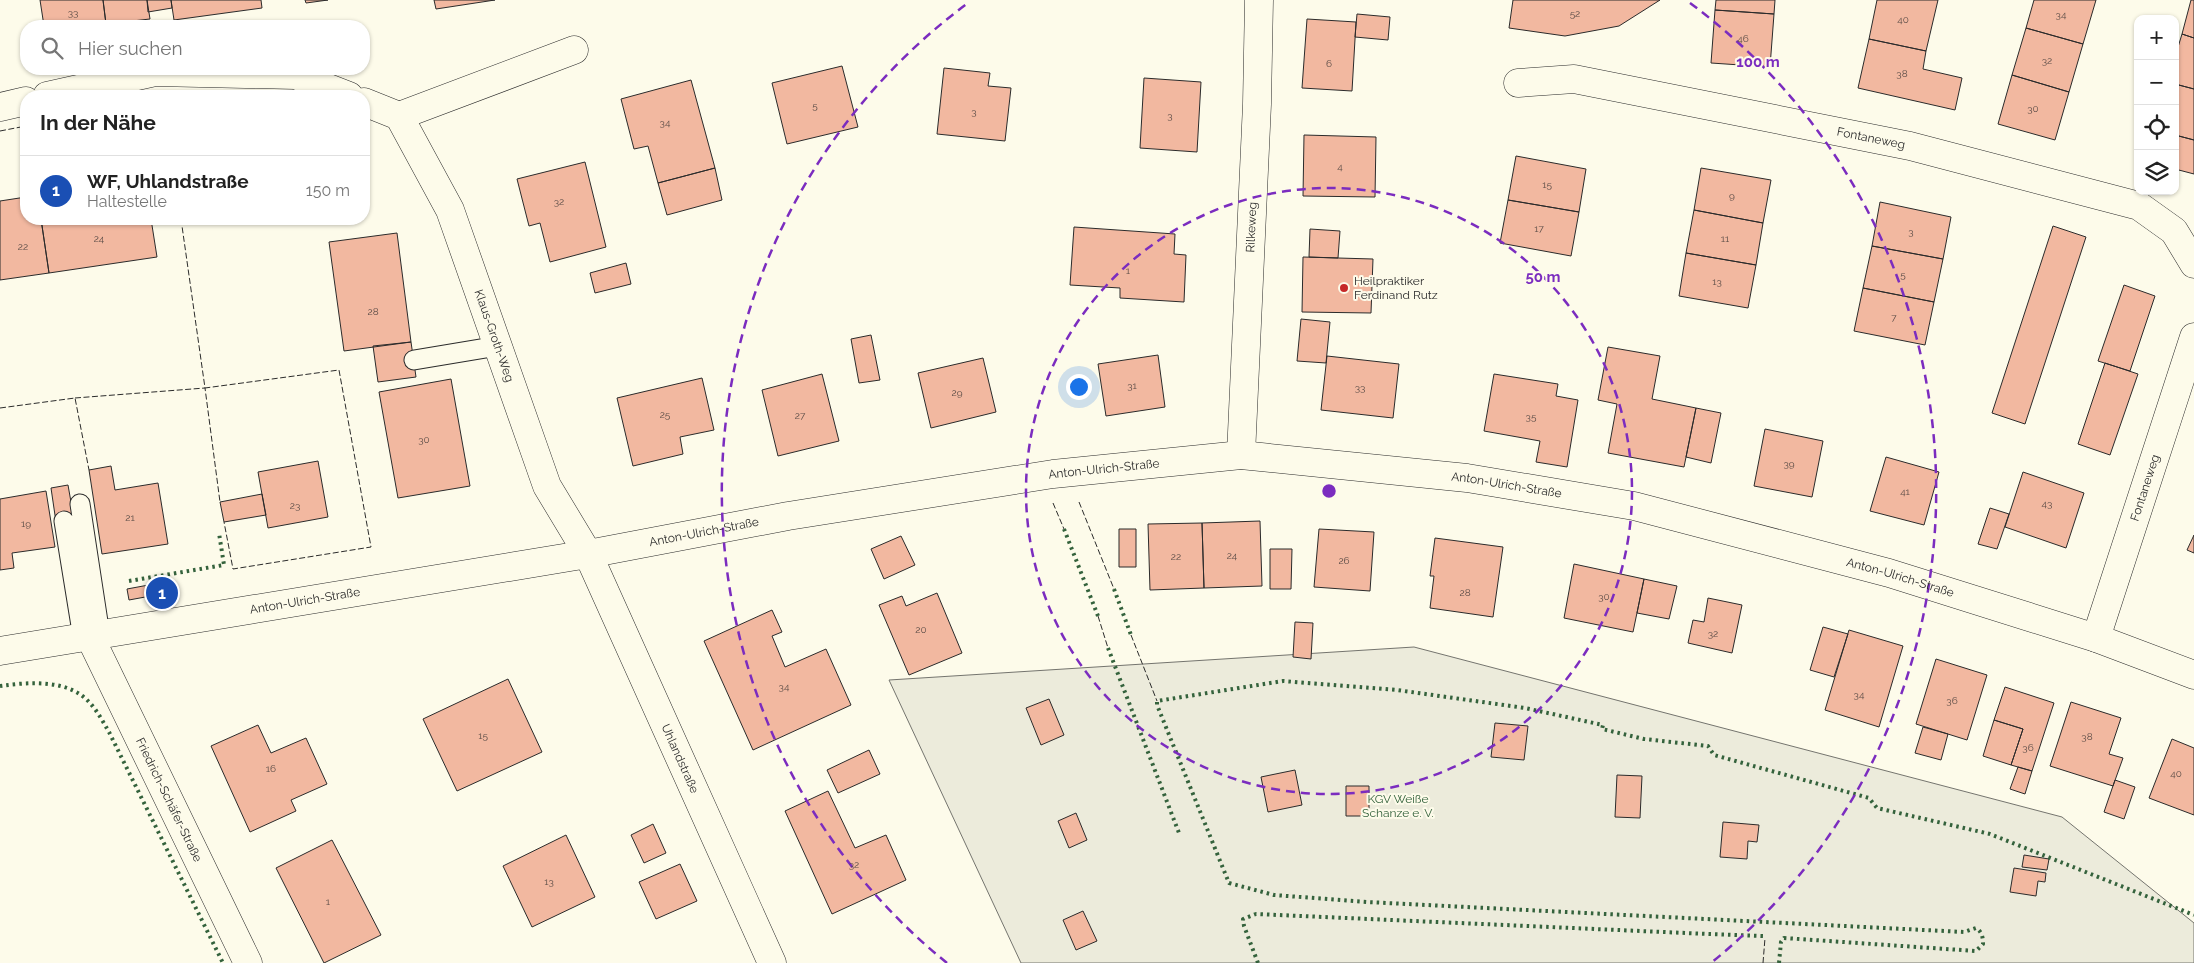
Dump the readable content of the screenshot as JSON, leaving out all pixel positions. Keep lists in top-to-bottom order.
{
  "streets": {
    "street": [
      "Fontaneweg",
      "Rilkeweg",
      "Klaus-Groth-Weg",
      "Anton-Ulrich-Straße",
      "Uhlandstraße",
      "Friedrich-Schäfer-Straße"
    ]
  },
  "crossings": [
    ["Fontaneweg", "Anton-Ulrich-Straße"],
    ["Rilkeweg", "Anton-Ulrich-Straße"],
    ["Klaus-Groth-Weg", "Anton-Ulrich-Straße"],
    ["Klaus-Groth-Weg", "Uhlandstraße"],
    ["Anton-Ulrich-Straße", "Uhlandstraße"],
    ["Anton-Ulrich-Straße", "Friedrich-Schäfer-Straße"]
  ],
  "parks": ["KGV Weiße Schanze e. V."],
  "places": ["Heilpraktiker Ferdinand Rutz"],
  "house_numbers": [
    "33",
    "52",
    "34",
    "40",
    "46",
    "32",
    "6",
    "38",
    "5",
    "30",
    "3",
    "3",
    "34",
    "4",
    "15",
    "9",
    "32",
    "17",
    "3",
    "24",
    "11",
    "22",
    "1",
    "5",
    "13",
    "28",
    "7",
    "31",
    "33",
    "29",
    "25",
    "27",
    "35",
    "30",
    "39",
    "41",
    "43",
    "23",
    "21",
    "19",
    "24",
    "22",
    "26",
    "28",
    "30",
    "20",
    "32",
    "34",
    "34",
    "36",
    "15",
    "38",
    "36",
    "16",
    "40",
    "32",
    "13",
    "1"
  ],
  "page": {
    "map_buttons": ["+", "−"],
    "search": "Hier suchen",
    "heading": "In der Nähe",
    "list": [
      {
        "mark": "1",
        "name": "WF, Uhlandstraße",
        "note": "Haltestelle",
        "value": "150 m"
      }
    ],
    "pins": "1"
  },
  "rings": ["100 m", "50 m"]
}
